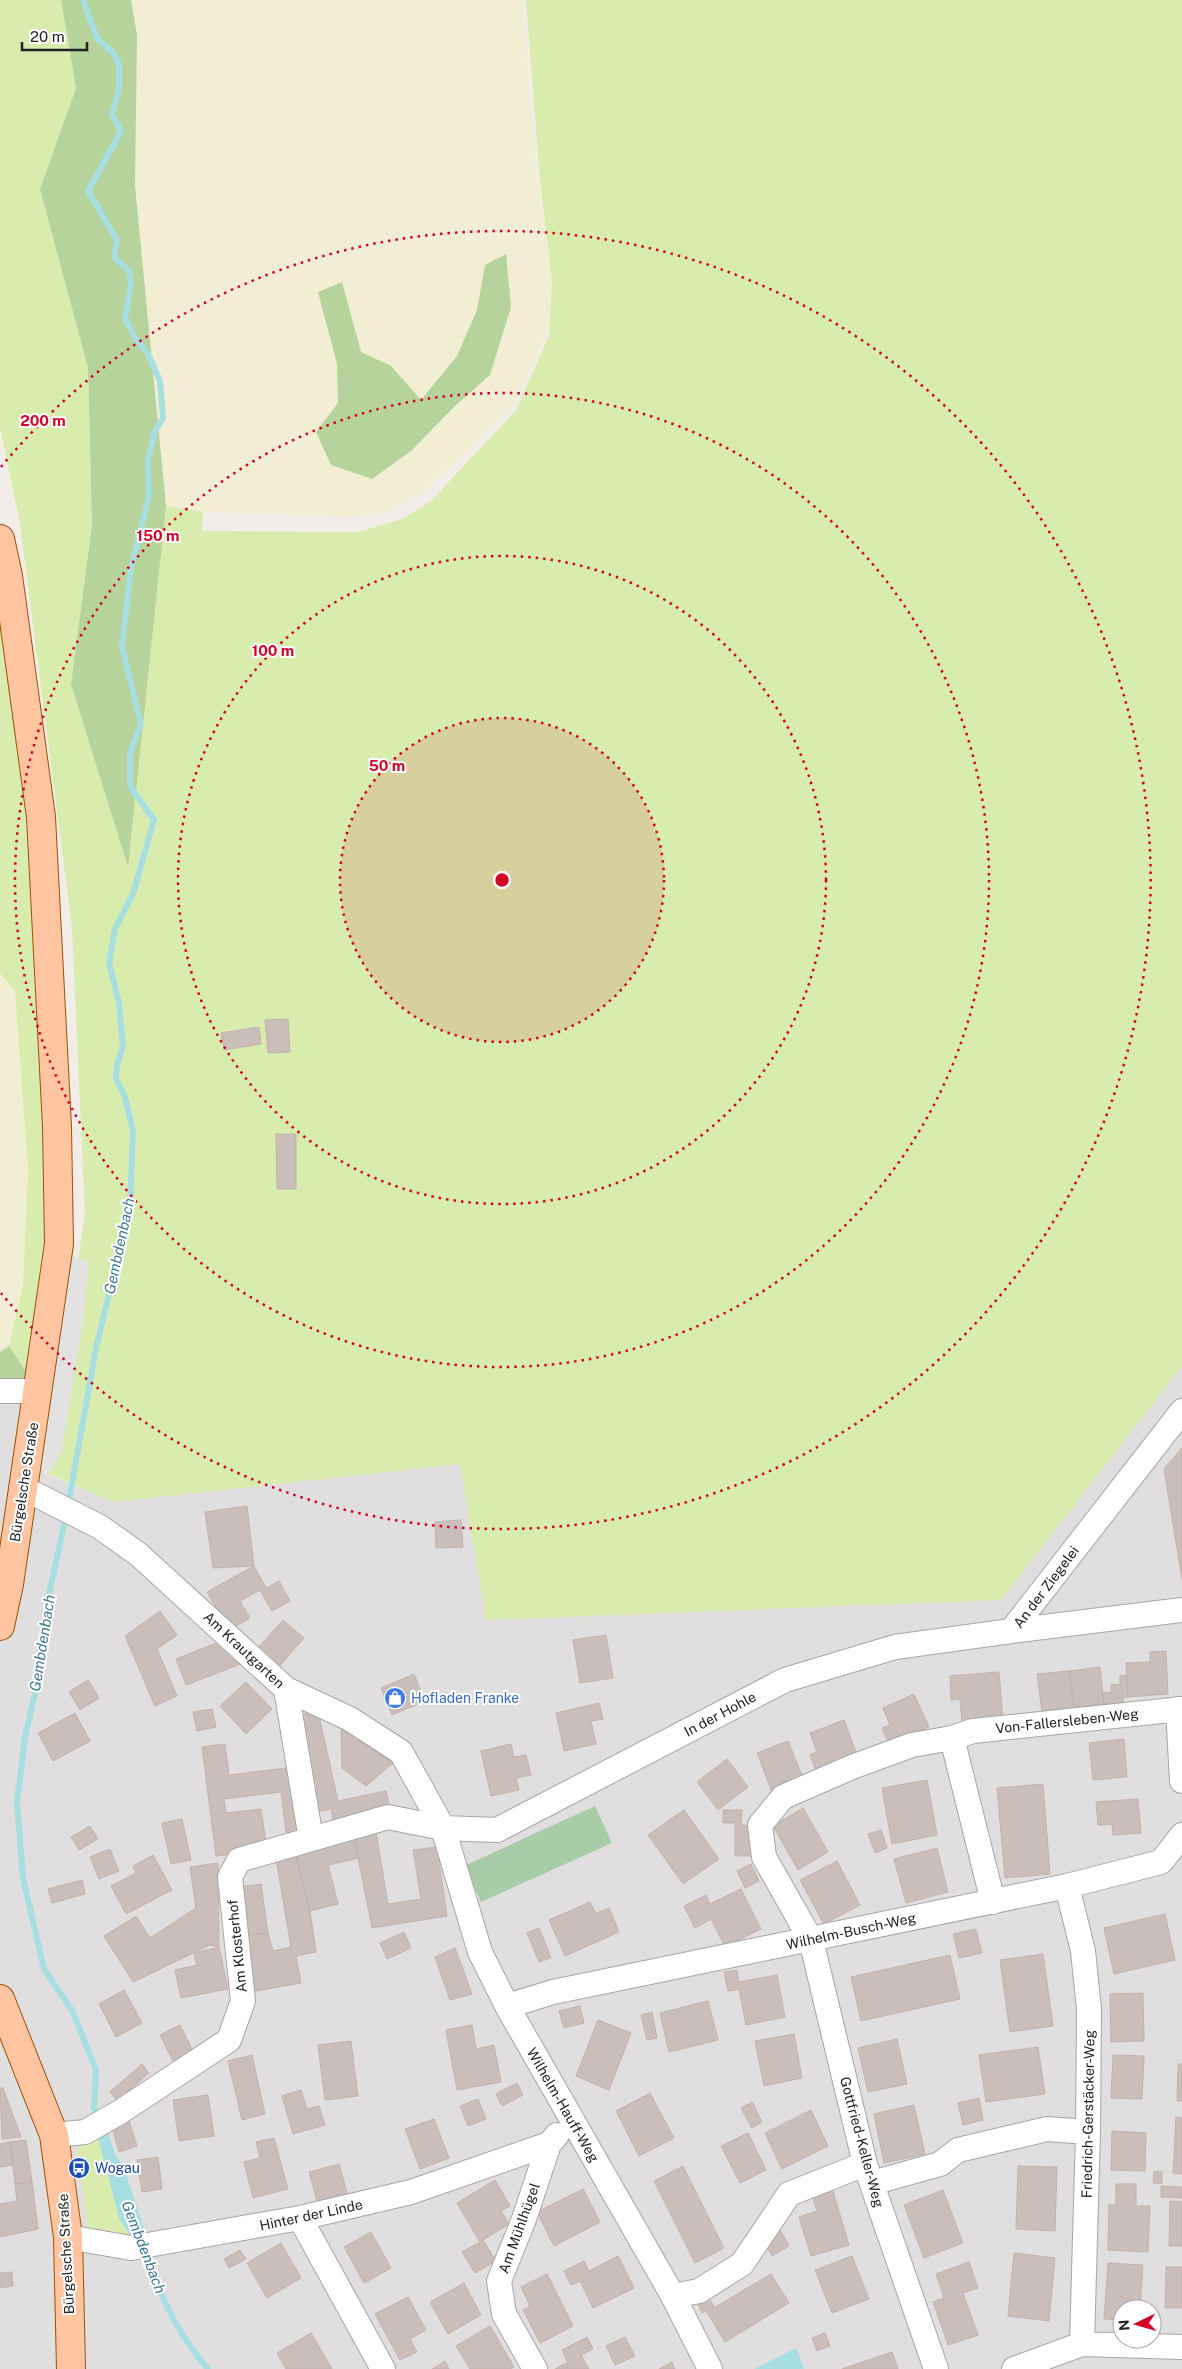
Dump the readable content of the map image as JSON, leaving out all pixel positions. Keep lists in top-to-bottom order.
{
  "streets": {
    "main road": ["Bürgelsche Straße"],
    "street": [
      "An der Ziegelei",
      "Am Krautgarten",
      "In der Hohle",
      "Von-Fallersleben-Weg",
      "Wilhelm-Busch-Weg",
      "Am Klosterhof",
      "Wilhelm-Hauff-Weg",
      "Friedrich-Gerstäcker-Weg",
      "Gottfried-Keller-Weg",
      "Hinter der Linde",
      "Am Mühlhügel"
    ]
  },
  "crossings": [
    ["Bürgelsche Straße", "Am Krautgarten"],
    ["Bürgelsche Straße", "Am Klosterhof"],
    ["Bürgelsche Straße", "Hinter der Linde"],
    ["An der Ziegelei", "In der Hohle"],
    ["Am Krautgarten", "In der Hohle"],
    ["Am Krautgarten", "Am Klosterhof"],
    ["Am Krautgarten", "Wilhelm-Hauff-Weg"],
    ["In der Hohle", "Am Klosterhof"],
    ["In der Hohle", "Wilhelm-Hauff-Weg"],
    ["Von-Fallersleben-Weg", "Wilhelm-Busch-Weg"],
    ["Von-Fallersleben-Weg", "Gottfried-Keller-Weg"],
    ["Wilhelm-Busch-Weg", "Wilhelm-Hauff-Weg"],
    ["Wilhelm-Busch-Weg", "Friedrich-Gerstäcker-Weg"],
    ["Wilhelm-Busch-Weg", "Gottfried-Keller-Weg"],
    ["Am Klosterhof", "Wilhelm-Hauff-Weg"],
    ["Wilhelm-Hauff-Weg", "Am Mühlhügel"],
    ["Hinter der Linde", "Am Mühlhügel"]
  ],
  "water": ["Gembdenbach"],
  "places": {
    "shop": ["Hofladen Franke"],
    "bus stop": ["Wogau"]
  },
  "scale_bar": "20 m",
  "north": "left",
  "rings": [
    "200 m",
    "150 m",
    "100 m",
    "50 m"
  ]
}
